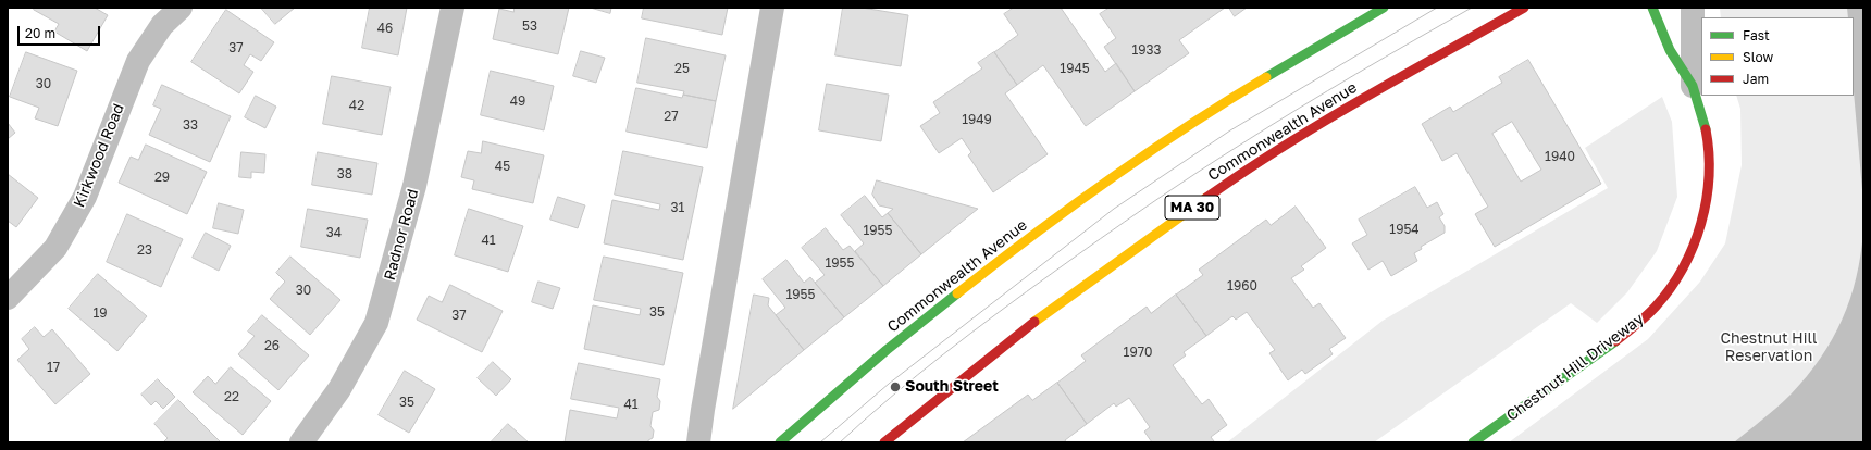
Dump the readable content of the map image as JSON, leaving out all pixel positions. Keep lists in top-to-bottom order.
{
  "streets": {
    "main road": ["Commonwealth Avenue", "MA 30", "Chestnut Hill Driveway"],
    "street": ["Kirkwood Road", "Radnor Road"]
  },
  "parks": ["Chestnut Hill Reservation"],
  "places": ["South Street"],
  "house_numbers": [
    "53",
    "46",
    "37",
    "1933",
    "25",
    "1945",
    "30",
    "49",
    "42",
    "27",
    "1949",
    "33",
    "1940",
    "45",
    "38",
    "29",
    "31",
    "1954",
    "1955",
    "34",
    "41",
    "23",
    "1955",
    "1960",
    "30",
    "1955",
    "35",
    "19",
    "37",
    "26",
    "1970",
    "17",
    "22",
    "35",
    "41"
  ],
  "legend": ["Fast", "Slow", "Jam"],
  "scale_bar": "20 m"
}
